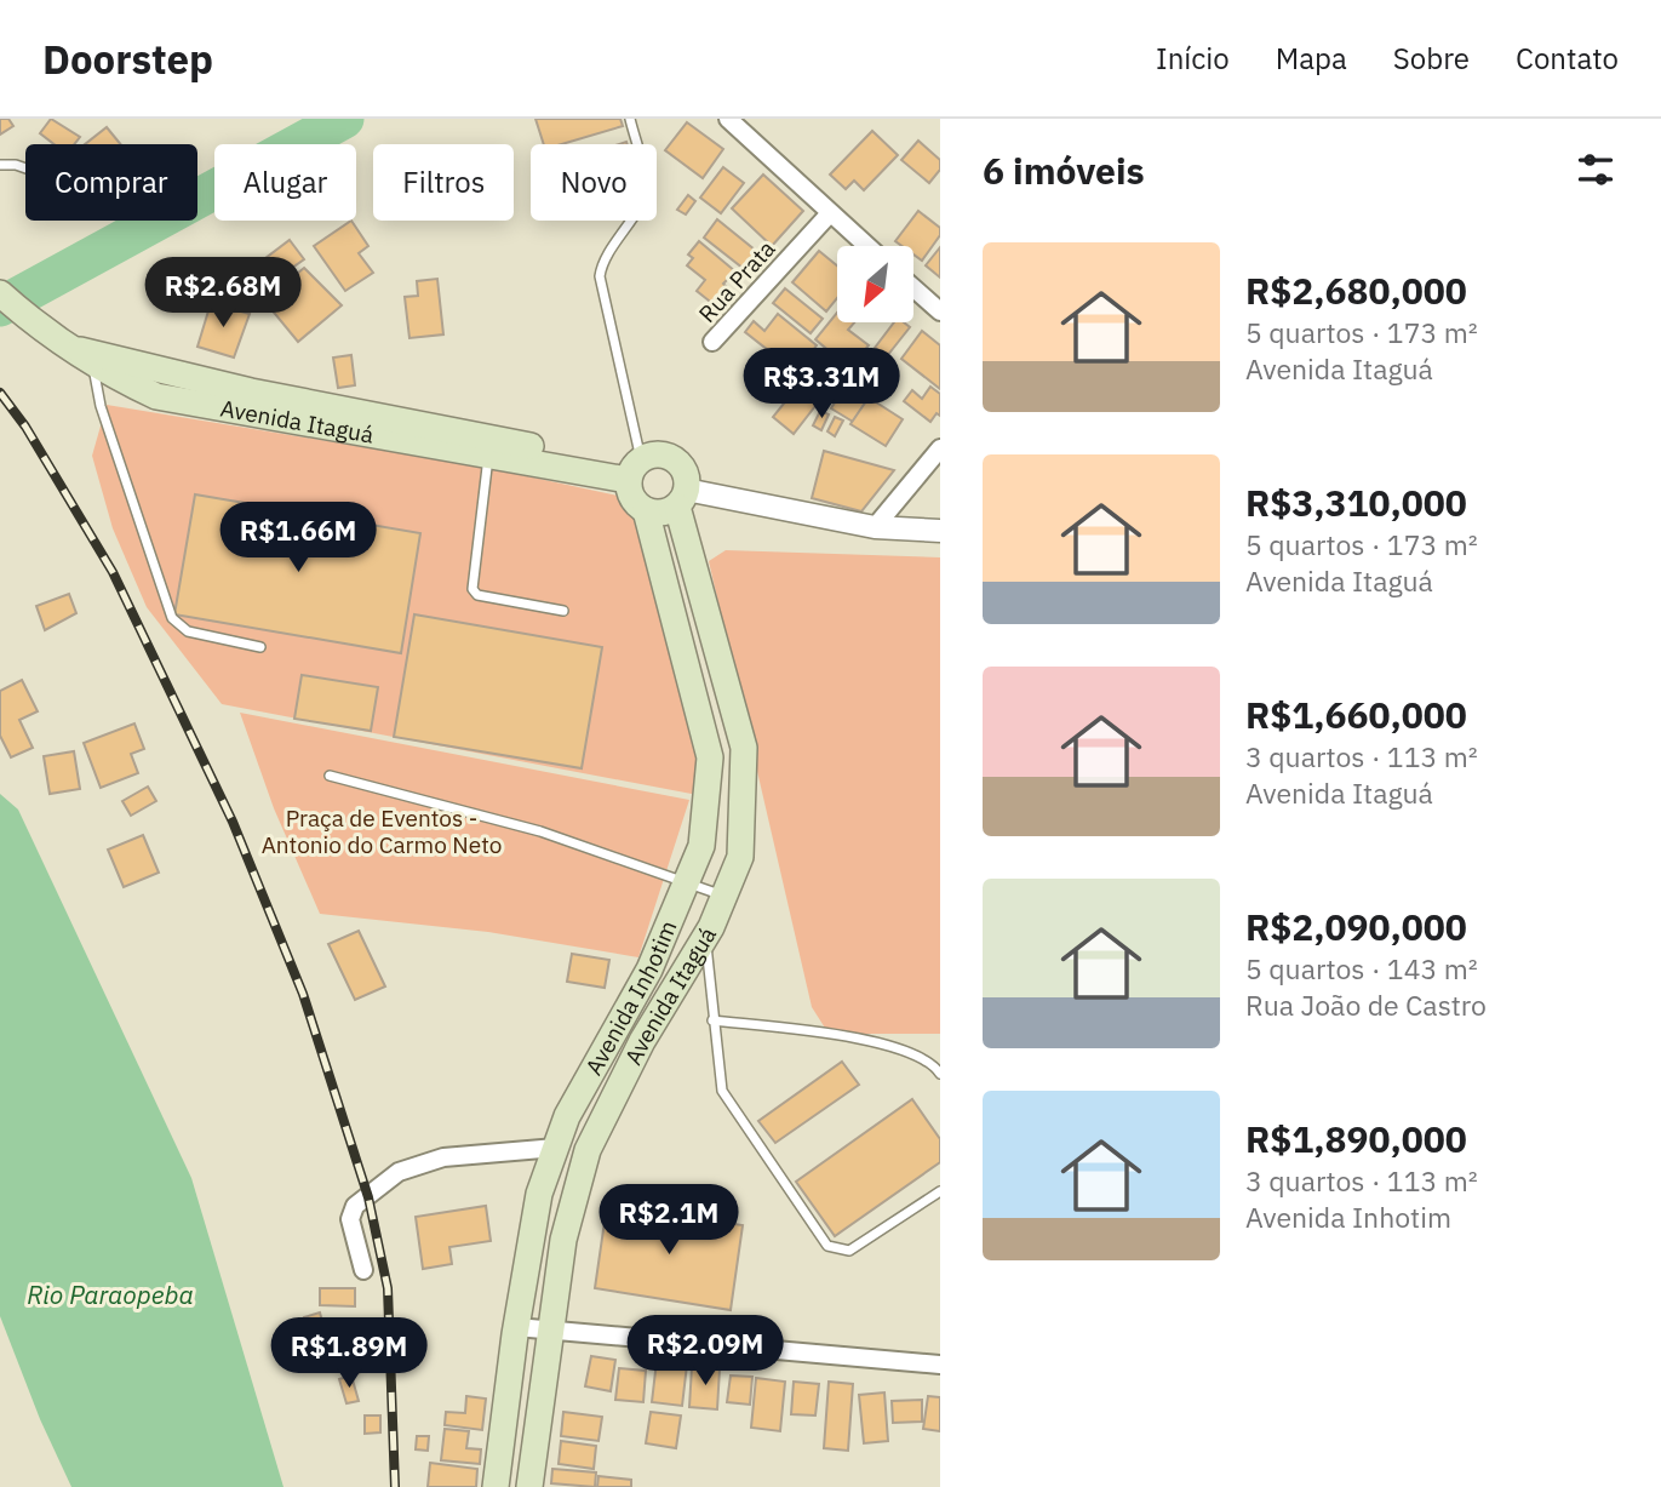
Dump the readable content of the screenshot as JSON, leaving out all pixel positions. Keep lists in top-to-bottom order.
{
  "streets": {
    "main road": ["Avenida Itaguá", "Avenida Inhotim"],
    "street": ["Rua Prata"]
  },
  "crossings": [
    ["Avenida Itaguá", "Avenida Inhotim"]
  ],
  "water": ["Rio Paraopeba"],
  "parks": ["Praça de Eventos - Antonio do Carmo Neto"],
  "north": "bottom left",
  "page": {
    "header": "Doorstep",
    "nav": [
      "Início",
      "Mapa",
      "Sobre",
      "Contato"
    ],
    "heading": "6 imóveis",
    "chip": [
      "Comprar",
      "Alugar",
      "Filtros",
      "Novo"
    ],
    "list": [
      {
        "name": "R$2,680,000",
        "note": "5 quartos · 173 m² · Avenida Itaguá"
      },
      {
        "name": "R$3,310,000",
        "note": "5 quartos · 173 m² · Avenida Itaguá"
      },
      {
        "name": "R$1,660,000",
        "note": "3 quartos · 113 m² · Avenida Itaguá"
      },
      {
        "name": "R$2,090,000",
        "note": "5 quartos · 143 m² · Rua João de Castro"
      },
      {
        "name": "R$1,890,000",
        "note": "3 quartos · 113 m² · Avenida Inhotim"
      }
    ],
    "price": [
      "R$2.68M",
      "R$3.31M",
      "R$1.66M",
      "R$2.1M",
      "R$2.09M",
      "R$1.89M"
    ]
  }
}
